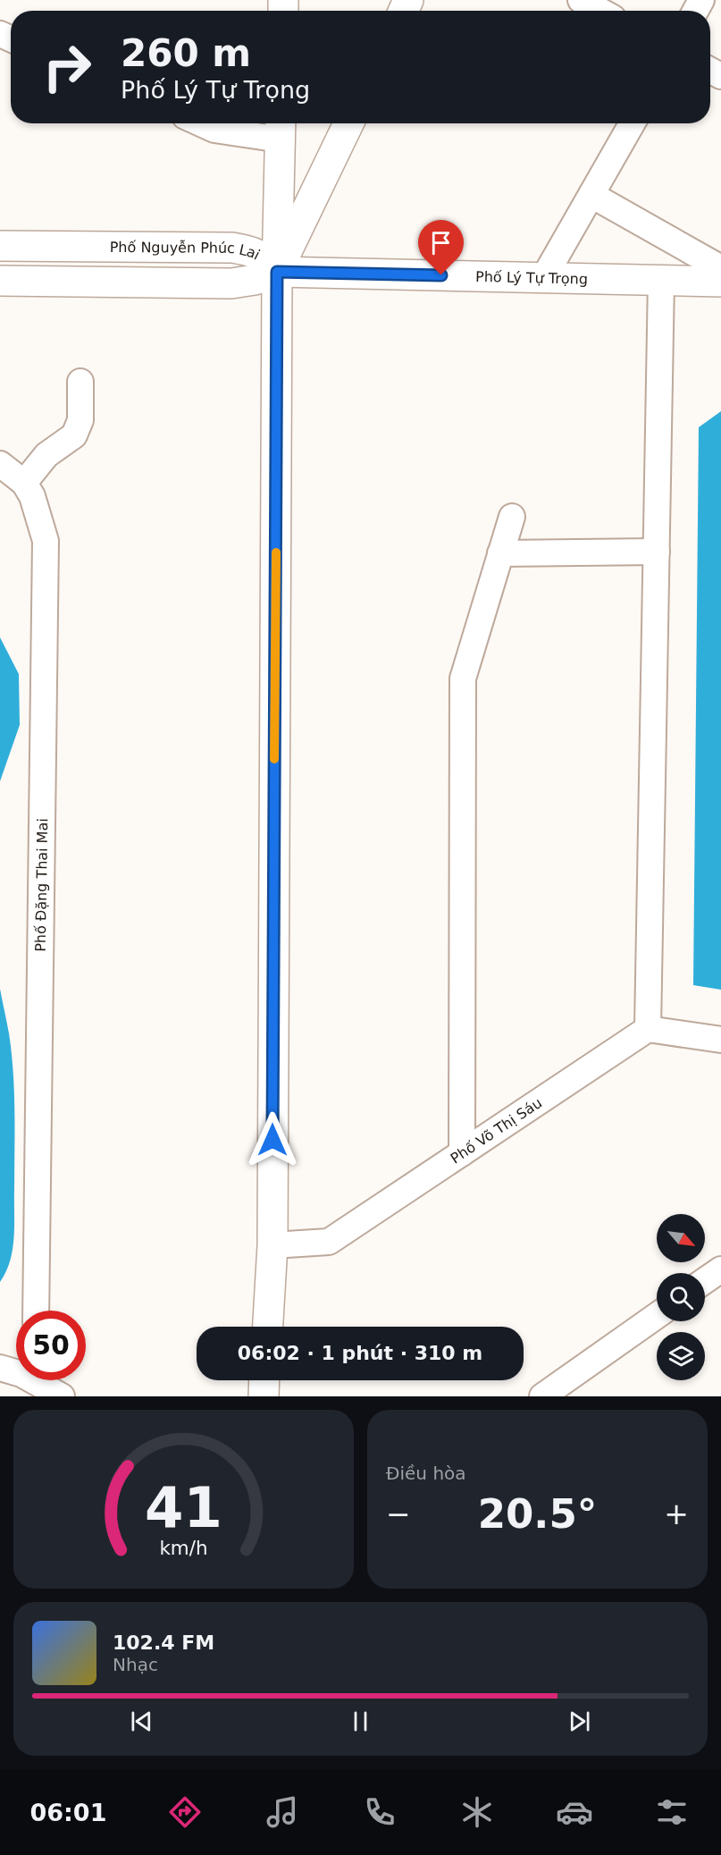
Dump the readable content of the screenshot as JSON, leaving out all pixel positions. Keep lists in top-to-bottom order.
{
  "streets": {
    "main road": ["Phố Nguyễn Phúc Lai", "Phố Lý Tự Trọng"],
    "street": ["Phố Đặng Thai Mai", "Phố Võ Thị Sáu"]
  },
  "crossings": [
    ["Phố Nguyễn Phúc Lai", "Phố Lý Tự Trọng"]
  ],
  "north": "bottom right",
  "page": {
    "turn": ["260 m", "Phố Lý Tự Trọng"],
    "limit": "50",
    "trip": "06:02 · 1 phút · 310 m",
    "tile": "Điều hòa",
    "heat": ["−", "20.5°", "+"],
    "song": ["102.4 FM", "Nhạc"],
    "tabs": "06:01",
    "gauge": ["41", "km/h"]
  }
}
